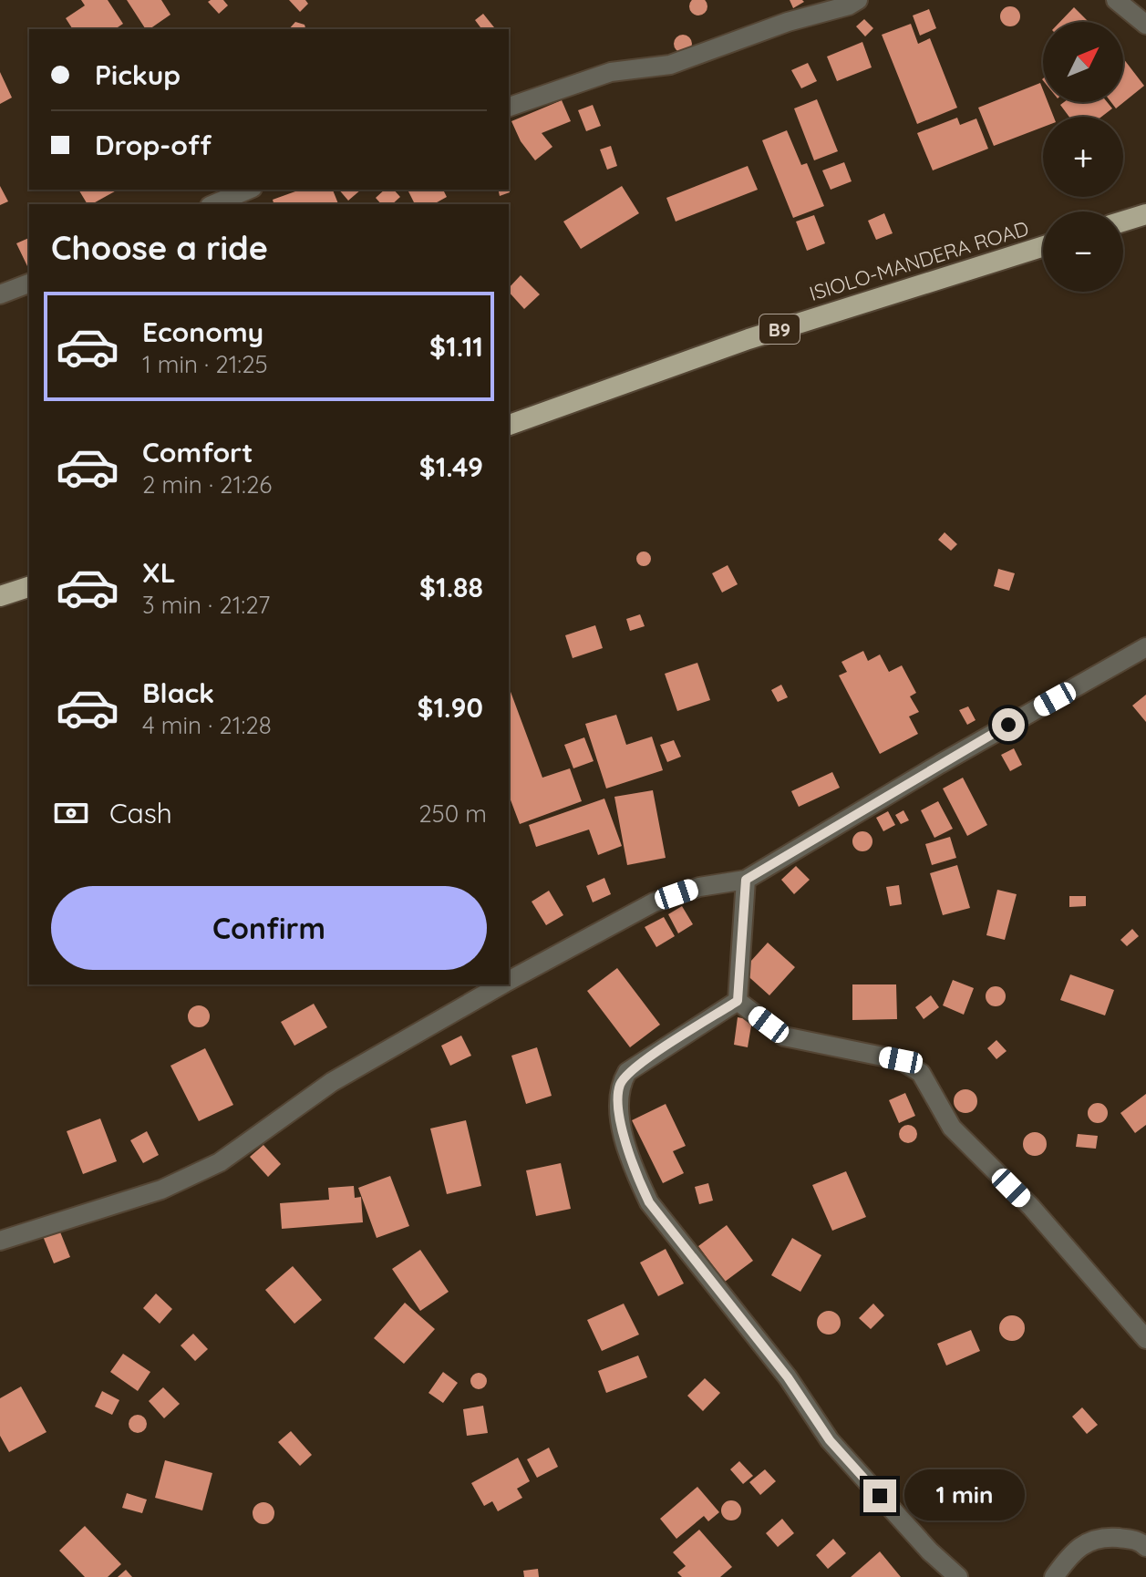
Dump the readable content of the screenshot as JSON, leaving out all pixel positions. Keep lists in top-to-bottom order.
{
  "streets": {
    "highway": ["ISIOLO-MANDERA ROAD", "B9"]
  },
  "north": "top right",
  "page": {
    "map_buttons": ["+", "−"],
    "banner": ["Pickup", "Drop-off"],
    "heading": "Choose a ride",
    "list": [
      {
        "name": "Economy",
        "note": "1 min · 21:25",
        "value": "$1.11"
      },
      {
        "name": "Comfort",
        "note": "2 min · 21:26",
        "value": "$1.49"
      },
      {
        "name": "XL",
        "note": "3 min · 21:27",
        "value": "$1.88"
      },
      {
        "name": "Black",
        "note": "4 min · 21:28",
        "value": "$1.90"
      }
    ],
    "pay": ["Cash", "250 m"],
    "buttons": "Confirm",
    "bubble": "1 min"
  }
}
